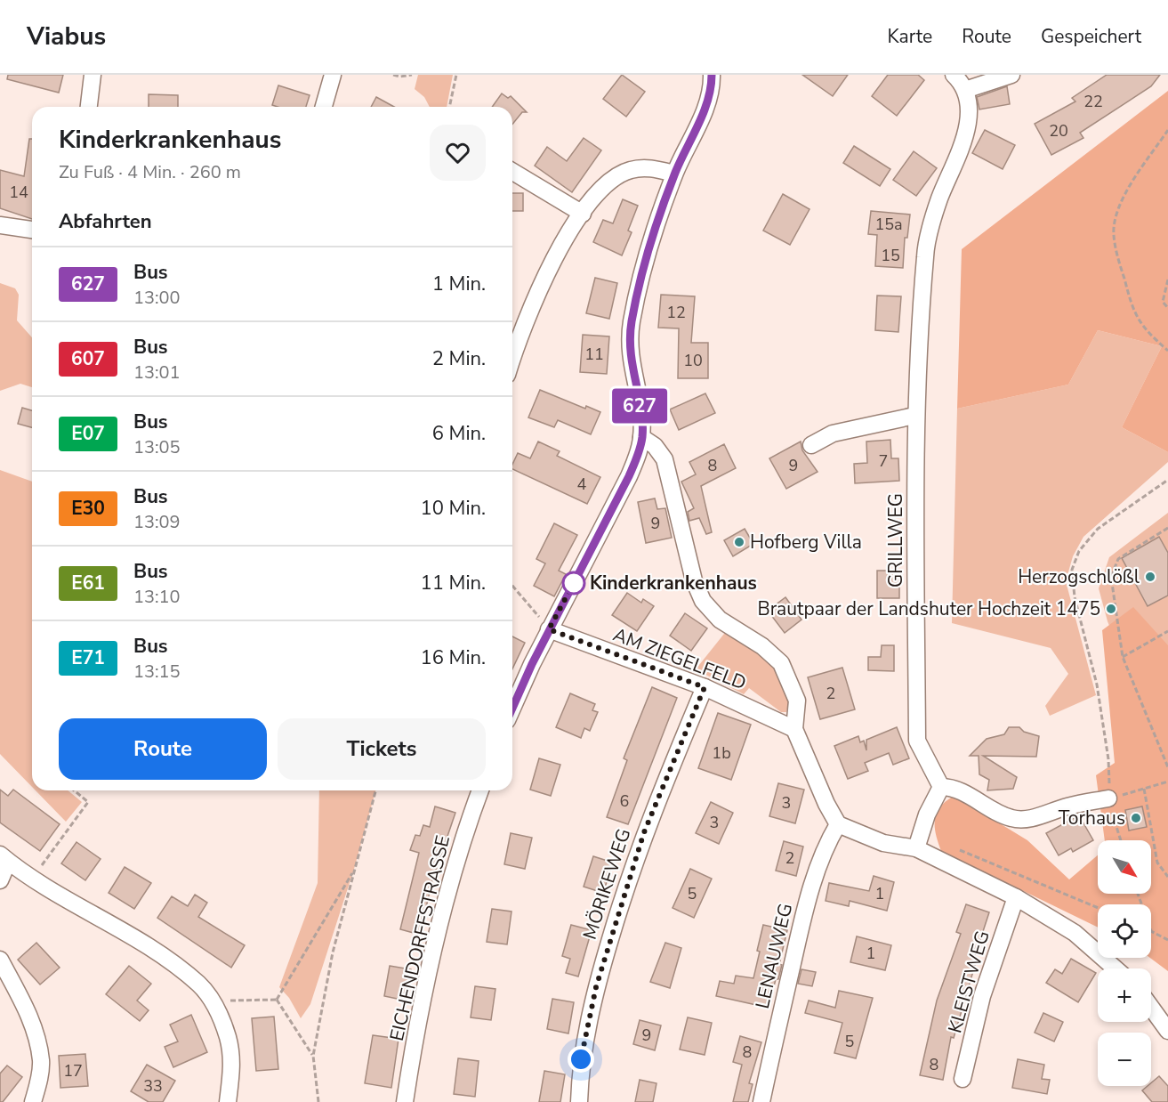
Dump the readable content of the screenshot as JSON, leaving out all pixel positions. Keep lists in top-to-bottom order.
{
  "streets": {
    "street": [
      "GRILLWEG",
      "AM ZIEGELFELD",
      "MÖRIKEWEG",
      "EICHENDORFFSTRASSE",
      "LENAUWEG",
      "KLEISTWEG"
    ]
  },
  "crossings": [
    ["AM ZIEGELFELD", "MÖRIKEWEG"]
  ],
  "places": [
    "Hofberg Villa",
    "Herzogschlößl",
    "Kinderkrankenhaus",
    "Brautpaar der Landshuter Hochzeit 1475",
    "Torhaus"
  ],
  "lines": ["bus line 627"],
  "house_numbers": [
    "22",
    "20",
    "14",
    "15a",
    "15",
    "12",
    "11",
    "10",
    "7",
    "8",
    "9",
    "4",
    "9",
    "2",
    "1b",
    "6",
    "3",
    "3",
    "2",
    "5",
    "1",
    "1",
    "9",
    "5",
    "8",
    "8",
    "17",
    "33"
  ],
  "north": "bottom right",
  "page": {
    "header": "Viabus",
    "nav": ["Karte", "Route", "Gespeichert"],
    "on_map": "627",
    "heading": [
      ["Kinderkrankenhaus", "Zu Fuß · 4 Min. · 260 m"],
      "Abfahrten"
    ],
    "list": [
      {
        "mark": "627",
        "name": "Bus",
        "note": "13:00",
        "value": "1 Min."
      },
      {
        "mark": "607",
        "name": "Bus",
        "note": "13:01",
        "value": "2 Min."
      },
      {
        "mark": "E07",
        "name": "Bus",
        "note": "13:05",
        "value": "6 Min."
      },
      {
        "mark": "E30",
        "name": "Bus",
        "note": "13:09",
        "value": "10 Min."
      },
      {
        "mark": "E61",
        "name": "Bus",
        "note": "13:10",
        "value": "11 Min."
      },
      {
        "mark": "E71",
        "name": "Bus",
        "note": "13:15",
        "value": "16 Min."
      }
    ],
    "buttons": ["Route", "Tickets"],
    "map_buttons": ["+", "−"]
  }
}
